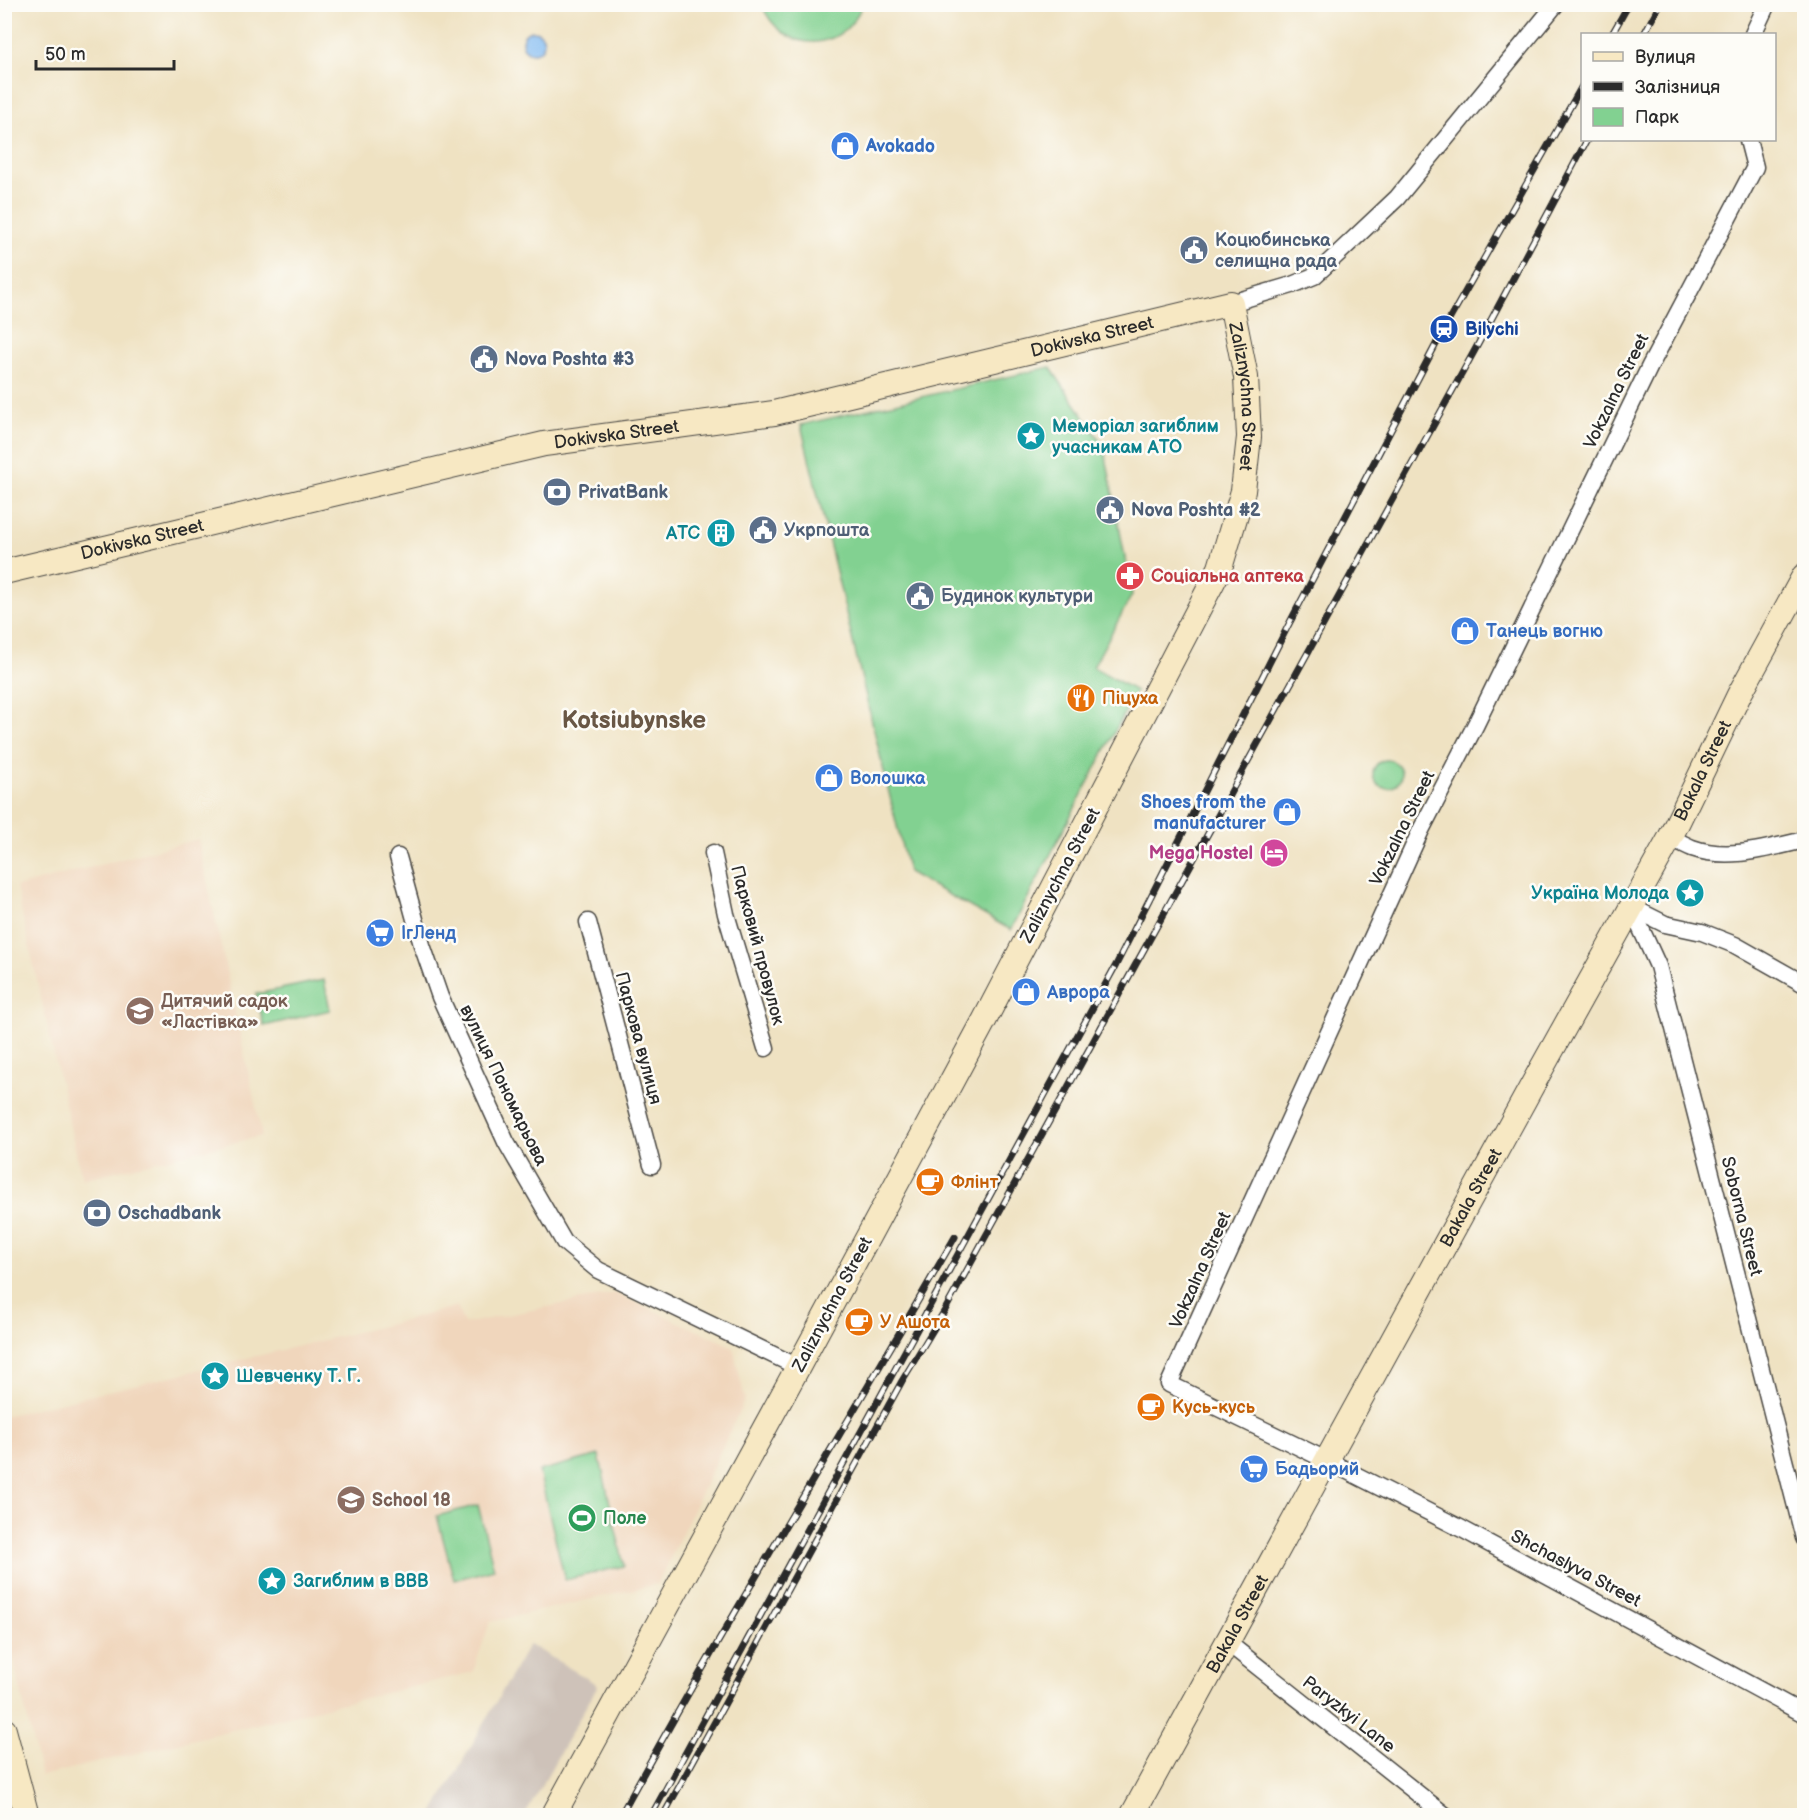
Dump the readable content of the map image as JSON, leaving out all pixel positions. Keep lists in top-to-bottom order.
{
  "streets": {
    "street": [
      "Dokivska Street",
      "Vokzalna Street",
      "Zaliznychna Street",
      "Bakala Street",
      "Парковий провулок",
      "Паркова вулиця",
      "вулиця Пономарьова",
      "Soborna Street",
      "Shchaslyva Street",
      "Paryzkyi Lane"
    ]
  },
  "crossings": [
    ["Dokivska Street", "Zaliznychna Street"],
    ["Vokzalna Street", "Bakala Street"],
    ["Vokzalna Street", "Shchaslyva Street"],
    ["Zaliznychna Street", "вулиця Пономарьова"],
    ["Bakala Street", "Soborna Street"],
    ["Bakala Street", "Shchaslyva Street"],
    ["Bakala Street", "Paryzkyi Lane"]
  ],
  "districts": ["Kotsiubynske"],
  "places": {
    "shop": [
      "Avokado",
      "Танець вогню",
      "Волошка",
      "Shoes from the manufacturer",
      "Аврора"
    ],
    "public building": [
      "Коцюбинська селищна рада",
      "Nova Poshta #3",
      "Nova Poshta #2",
      "Укрпошта",
      "Будинок культури"
    ],
    "station": ["Bilychi"],
    "place": [
      "Меморіал загиблим учасникам АТО",
      "Україна Молода",
      "Шевченку Т. Г.",
      "Загиблим в ВВВ"
    ],
    "bank": ["PrivatBank", "Oschadbank"],
    "building": ["АТС"],
    "pharmacy": ["Соціальна аптека"],
    "restaurant": ["Піцуха"],
    "hotel": ["Mega Hostel"],
    "supermarket": ["ІгЛенд", "Бадьорий"],
    "school or university": ["Дитячий садок «Ластівка»", "School 18"],
    "cafe": ["Флінт", "У Ашота", "Кусь-кусь"],
    "sports": ["Поле"]
  },
  "legend": ["Вулиця", "Залізниця", "Парк"],
  "scale_bar": "50 m"
}
